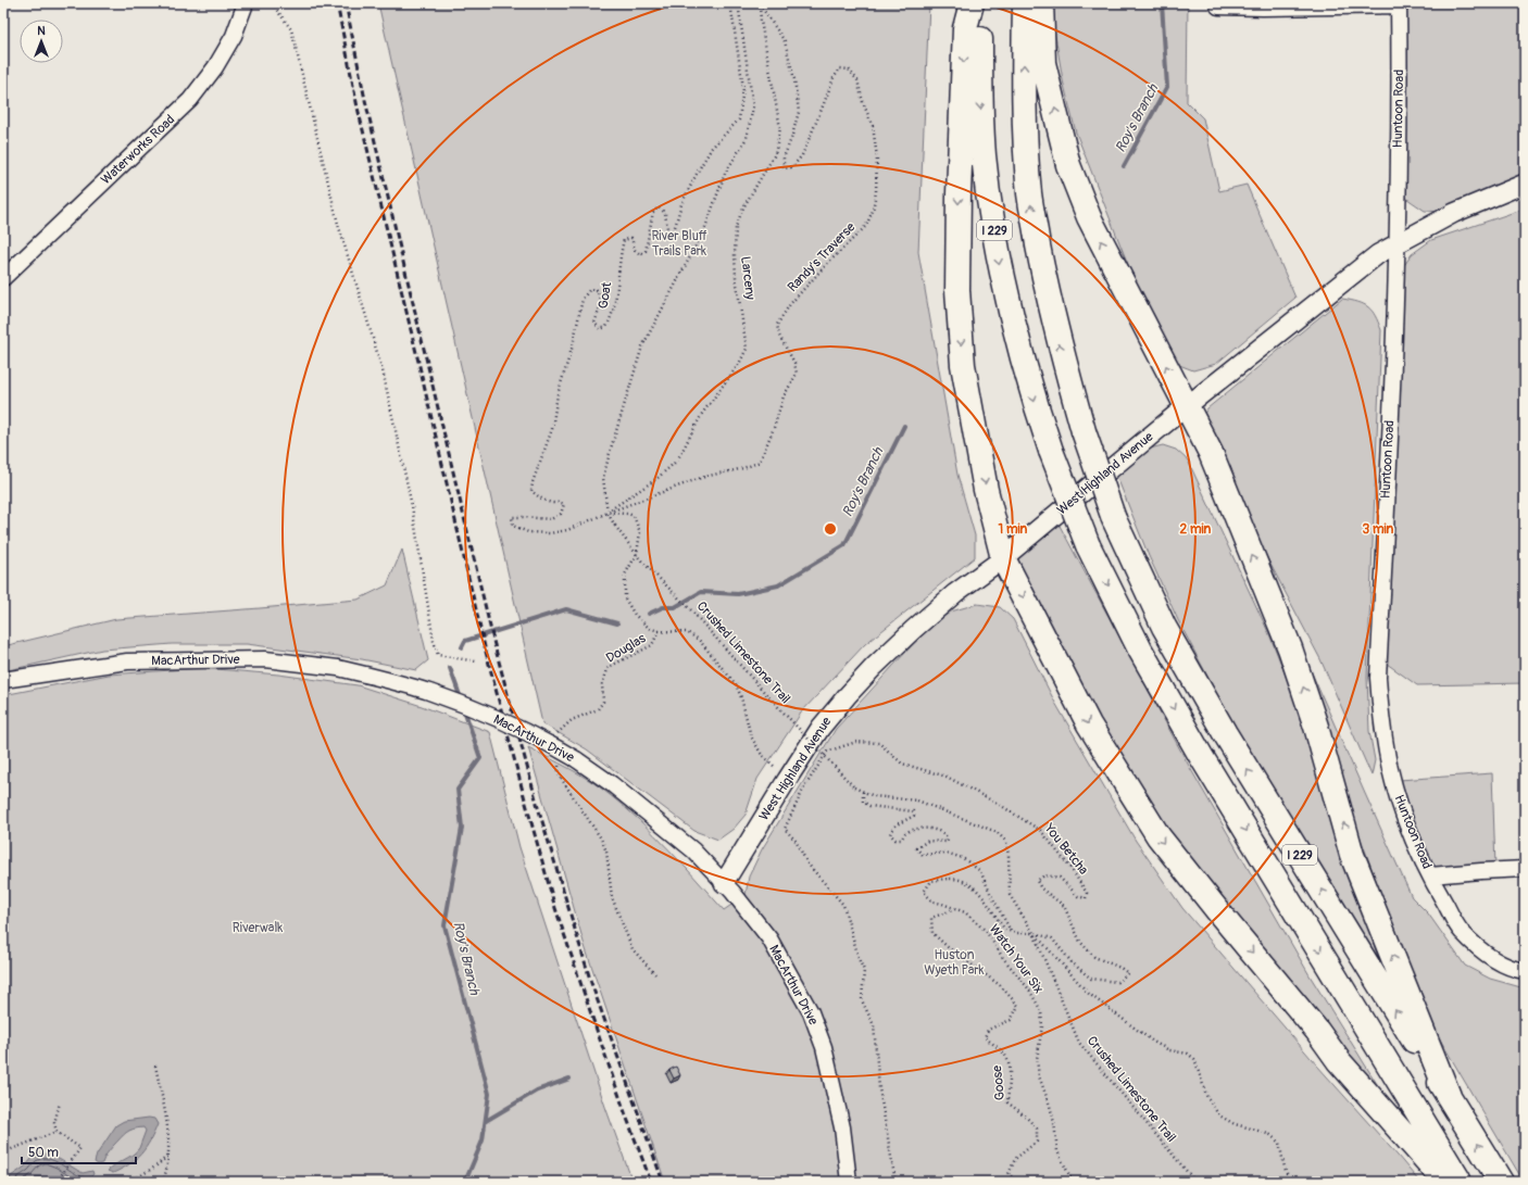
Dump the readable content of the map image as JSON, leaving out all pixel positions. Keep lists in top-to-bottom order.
{
  "streets": {
    "highway": ["I 229"],
    "street": [
      "Huntoon Road",
      "Waterworks Road",
      "West Highland Avenue",
      "MacArthur Drive"
    ],
    "path": [
      "Randy's Traverse",
      "Larceny",
      "Goat",
      "Douglas",
      "Crushed Limestone Trail",
      "You Betcha",
      "Watch Your Six",
      "Goose"
    ]
  },
  "crossings": [
    ["Huntoon Road", "West Highland Avenue"],
    ["Randy's Traverse", "Larceny"],
    ["Randy's Traverse", "Goat"],
    ["Randy's Traverse", "Douglas"],
    ["Randy's Traverse", "Crushed Limestone Trail"],
    ["Larceny", "Goat"],
    ["Larceny", "Douglas"],
    ["Larceny", "Crushed Limestone Trail"],
    ["Goat", "Douglas"],
    ["Goat", "Crushed Limestone Trail"],
    ["West Highland Avenue", "MacArthur Drive"],
    ["Douglas", "Crushed Limestone Trail"],
    ["Crushed Limestone Trail", "You Betcha"],
    ["Crushed Limestone Trail", "Watch Your Six"],
    ["You Betcha", "Watch Your Six"],
    ["Watch Your Six", "Goose"]
  ],
  "water": ["Roy's Branch"],
  "parks": ["River Bluff Trails Park", "Riverwalk", "Huston Wyeth Park"],
  "scale_bar": "50 m",
  "north": "top",
  "rings": ["1 min", "2 min", "3 min"]
}
